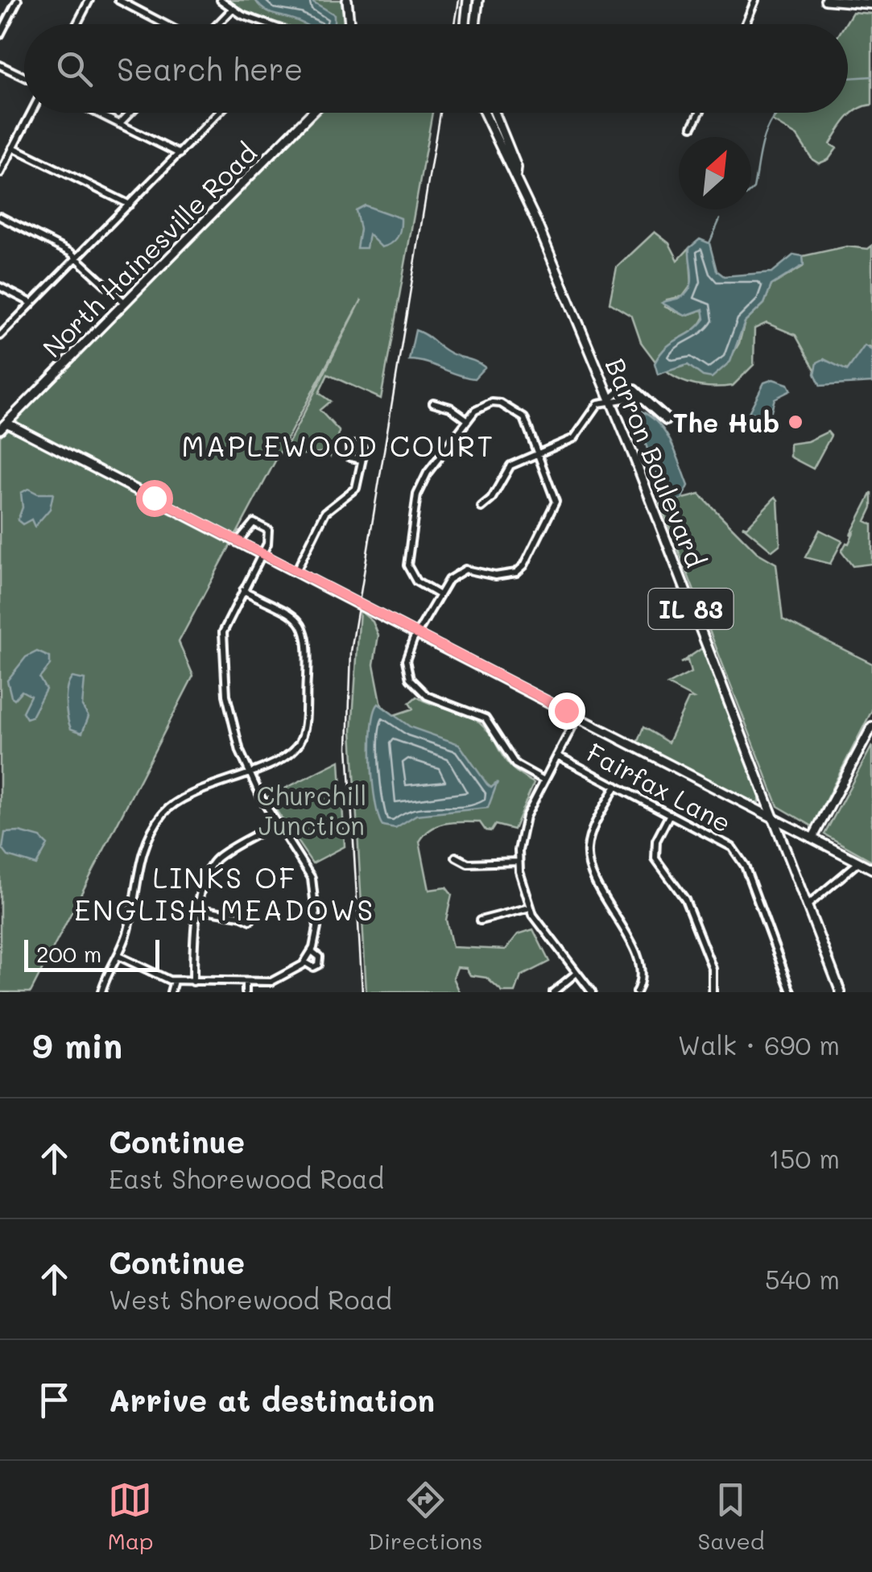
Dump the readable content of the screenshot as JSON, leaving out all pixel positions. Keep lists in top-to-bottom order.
{
  "streets": {
    "main road": ["North Hainesville Road", "Barron Boulevard", "IL 83"],
    "street": ["Fairfax Lane"]
  },
  "districts": ["MAPLEWOOD COURT", "LINKS OF ENGLISH MEADOWS"],
  "parks": ["Churchill Junction"],
  "places": ["The Hub"],
  "scale_bar": "200 m",
  "north": "top right",
  "page": {
    "search": "Search here",
    "scale": "200 m",
    "heading": ["9 min", "Walk · 690 m"],
    "list": [
      ["Continue", "East Shorewood Road", "150 m"],
      ["Continue", "West Shorewood Road", "540 m"],
      "Arrive at destination"
    ],
    "nav": ["Map", "Directions", "Saved"]
  }
}
